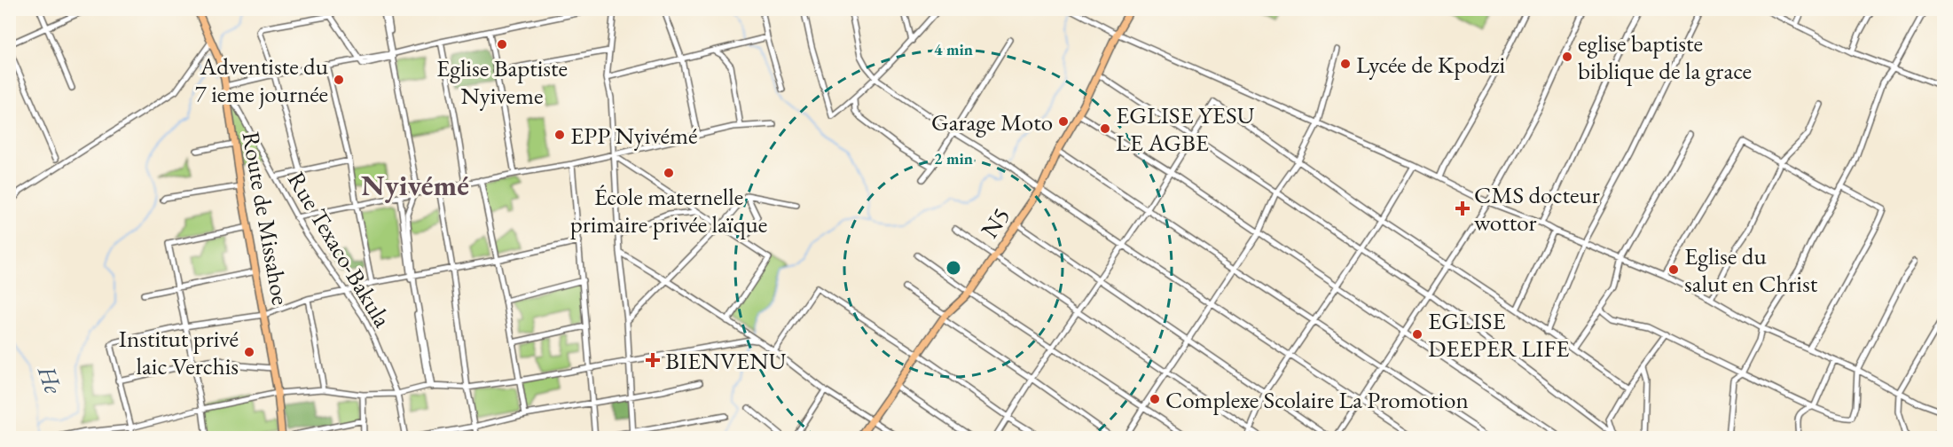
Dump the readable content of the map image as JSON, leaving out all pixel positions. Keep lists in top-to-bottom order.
{
  "streets": {
    "main road": ["Route de Missahoe", "N5"],
    "street": ["Rue Texaco-Bakula"]
  },
  "crossings": [
    ["Route de Missahoe", "Rue Texaco-Bakula"]
  ],
  "districts": ["Nyivémé"],
  "water": ["He"],
  "places": {
    "other": [
      "Eglise Baptiste Nyiveme",
      "eglise baptiste biblique de la grace",
      "Lycée de Kpodzi",
      "Adventiste du 7 ieme journée",
      "Garage Moto",
      "EGLISE YESU LE AGBE",
      "EPP Nyivémé",
      "École maternelle primaire privée laïque",
      "Eglise du salut en Christ",
      "EGLISE DEEPER LIFE",
      "Institut privé laic Verchis",
      "Complexe Scolaire La Promotion"
    ],
    "health": ["CMS docteur wottor", "BIENVENU"]
  },
  "rings": ["4 min", "2 min"]
}
